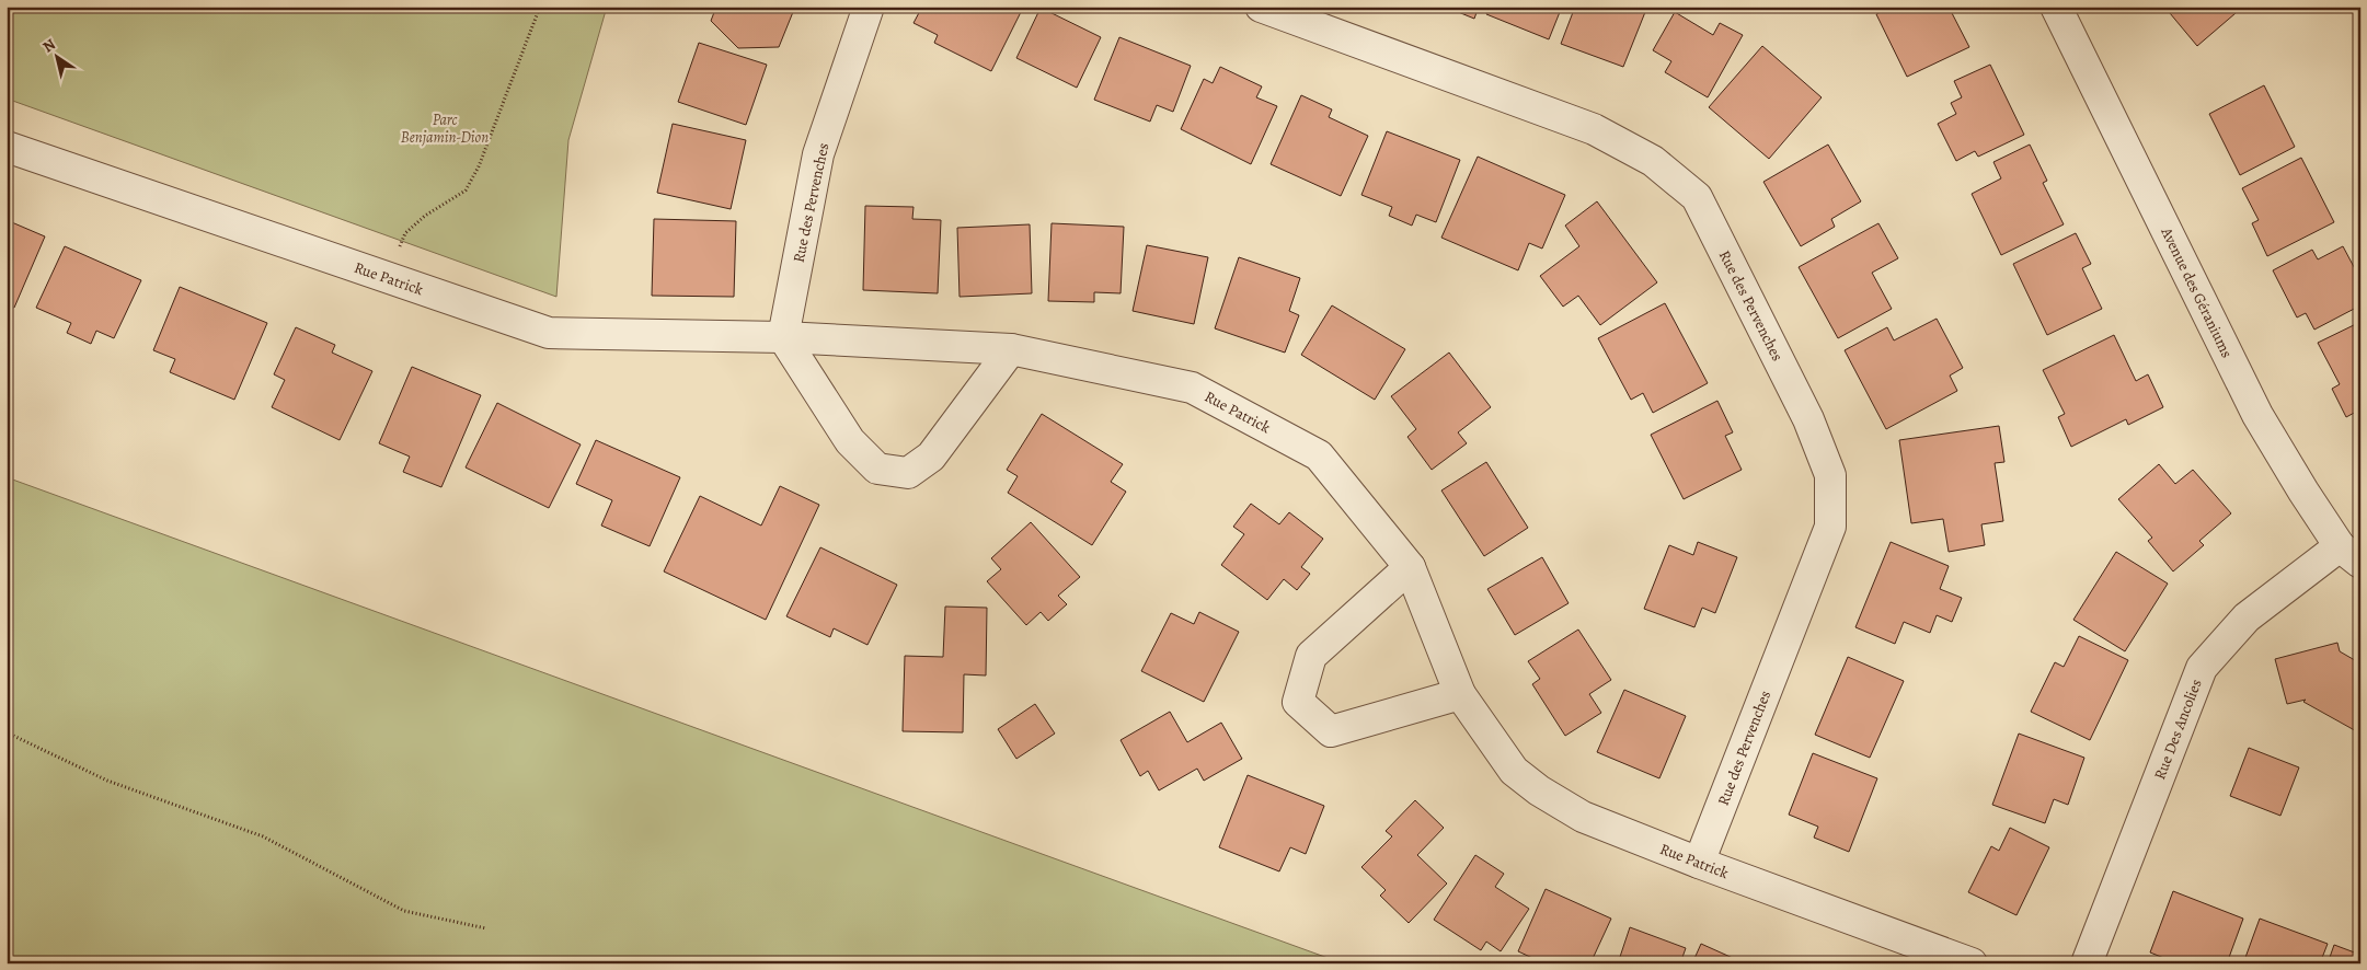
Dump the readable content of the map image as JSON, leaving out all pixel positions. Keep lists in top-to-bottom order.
{
  "streets": {
    "street": [
      "Rue des Pervenches",
      "Rue Patrick",
      "Avenue des Géraniums",
      "Rue Des Ancolies"
    ]
  },
  "crossings": [
    ["Rue des Pervenches", "Rue Patrick"],
    ["Avenue des Géraniums", "Rue Des Ancolies"]
  ],
  "parks": ["Parc Benjamin-Dion"],
  "north": "top left"
}
